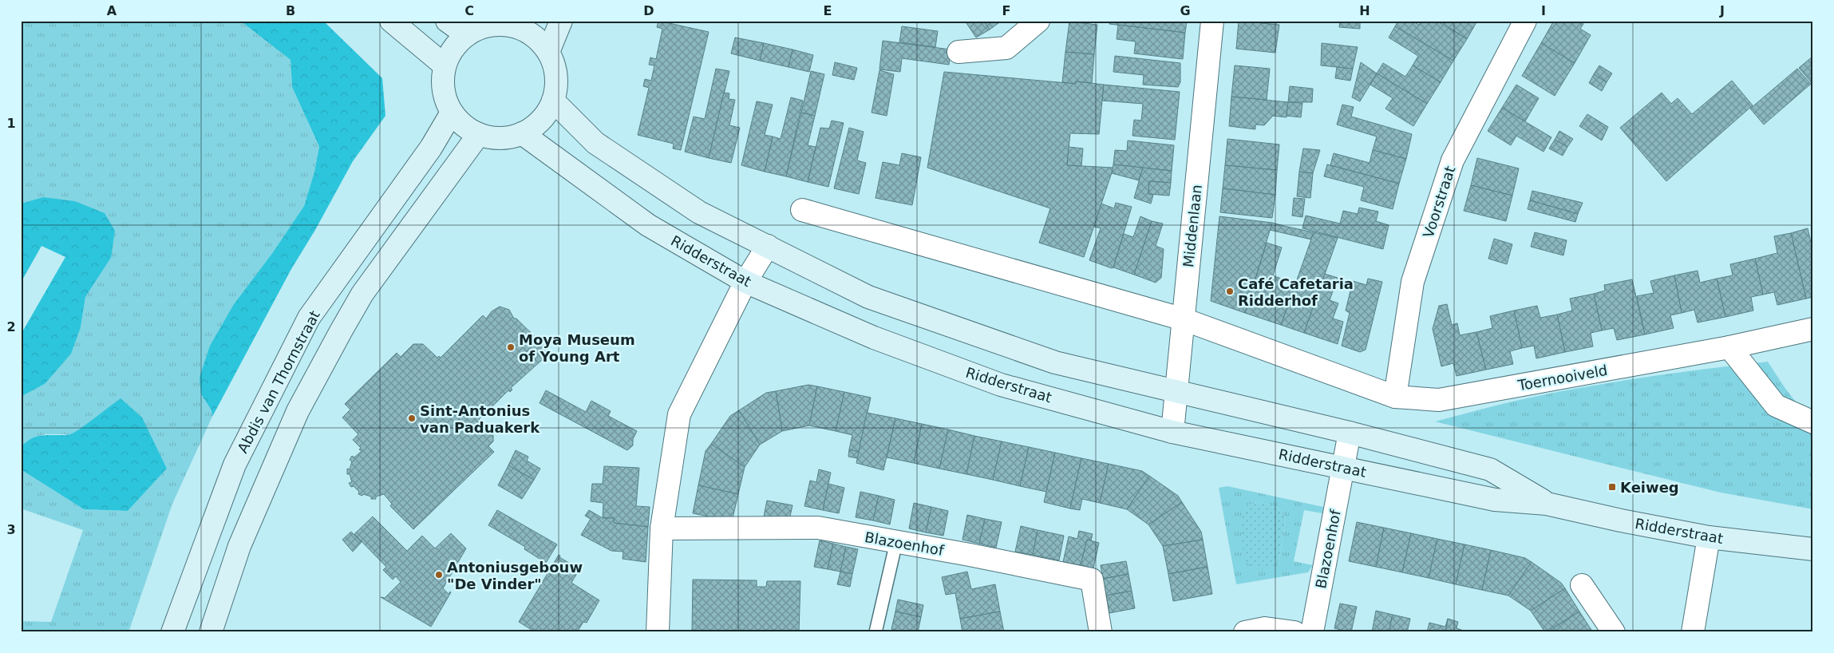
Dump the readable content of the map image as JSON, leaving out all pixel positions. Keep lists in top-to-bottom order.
{
  "streets": {
    "street": [
      "Voorstraat",
      "Middenlaan",
      "Ridderstraat",
      "Toernooiveld",
      "Abdis van Thornstraat",
      "Blazoenhof"
    ]
  },
  "crossings": [
    ["Voorstraat", "Toernooiveld"],
    ["Middenlaan", "Ridderstraat"],
    ["Ridderstraat", "Abdis van Thornstraat"],
    ["Ridderstraat", "Blazoenhof"]
  ],
  "places": {
    "other": [
      "Café Cafetaria Ridderhof",
      "Moya Museum of Young Art",
      "Sint-Antonius van Paduakerk",
      "Antoniusgebouw \"De Vinder\""
    ],
    "transit": ["Keiweg"]
  },
  "grid": {
    "columns": [
      "A",
      "B",
      "C",
      "D",
      "E",
      "F",
      "G",
      "H",
      "I",
      "J"
    ],
    "rows": ["1", "2", "3"]
  }
}
